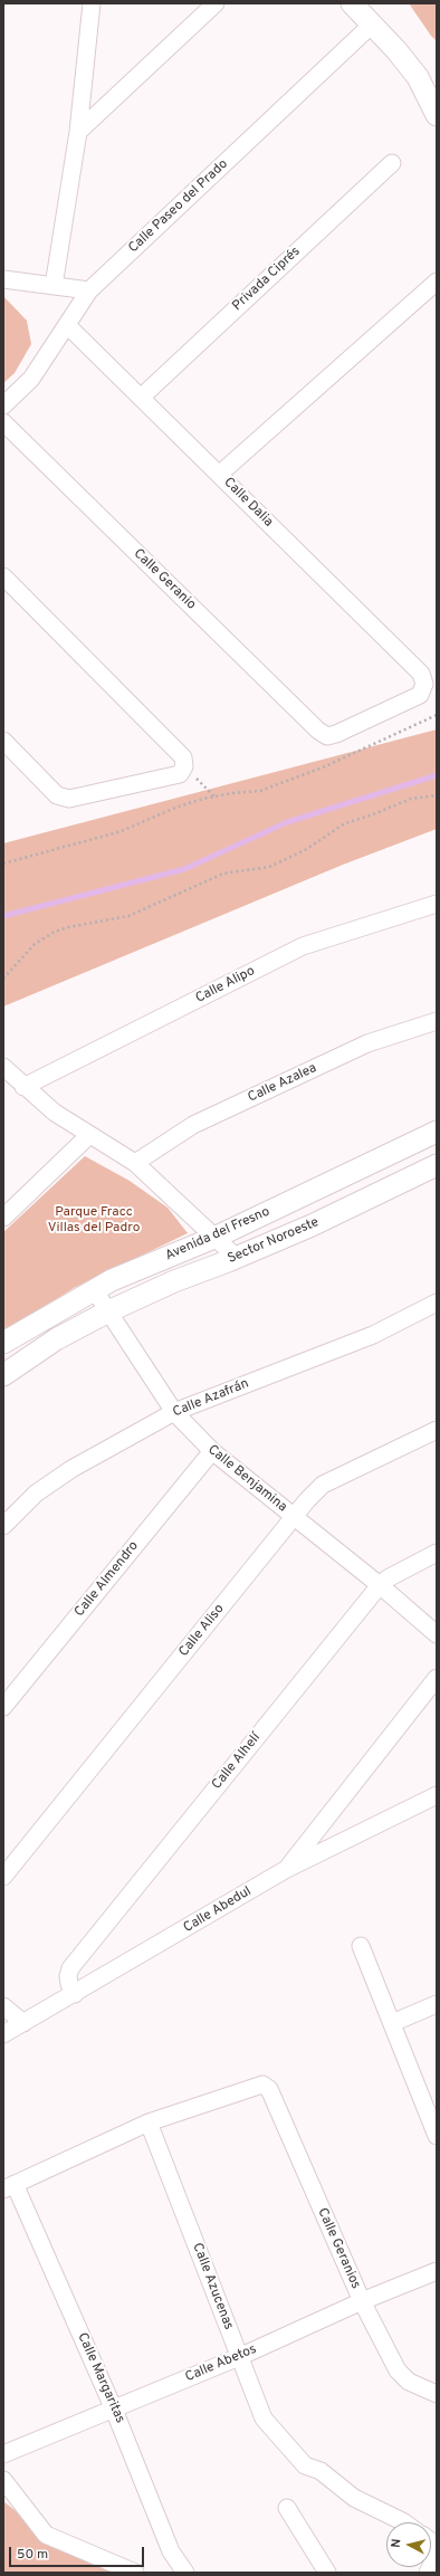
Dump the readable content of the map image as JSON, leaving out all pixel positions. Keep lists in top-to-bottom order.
{
  "streets": {
    "street": [
      "Calle Paseo del Prado",
      "Privada Ciprés",
      "Calle Dalia",
      "Calle Geranio",
      "Calle Alipo",
      "Calle Azalea",
      "Avenida del Fresno",
      "Sector Noroeste",
      "Calle Azafrán",
      "Calle Benjamina",
      "Calle Almendro",
      "Calle Aliso",
      "Calle Alhelí",
      "Calle Abedul",
      "Calle Geranios",
      "Calle Azucenas",
      "Calle Abetos",
      "Calle Margaritas"
    ]
  },
  "crossings": [
    ["Calle Paseo del Prado", "Calle Dalia"],
    ["Privada Ciprés", "Calle Dalia"],
    ["Calle Dalia", "Calle Geranio"],
    ["Avenida del Fresno", "Calle Benjamina"],
    ["Sector Noroeste", "Calle Benjamina"],
    ["Calle Azafrán", "Calle Benjamina"],
    ["Calle Benjamina", "Calle Almendro"],
    ["Calle Benjamina", "Calle Aliso"],
    ["Calle Benjamina", "Calle Alhelí"],
    ["Calle Alhelí", "Calle Abedul"],
    ["Calle Geranios", "Calle Azucenas"],
    ["Calle Geranios", "Calle Abetos"],
    ["Calle Azucenas", "Calle Abetos"],
    ["Calle Abetos", "Calle Margaritas"]
  ],
  "parks": ["Parque Fracc Villas del Padro"],
  "scale_bar": "50 m",
  "north": "left"
}
